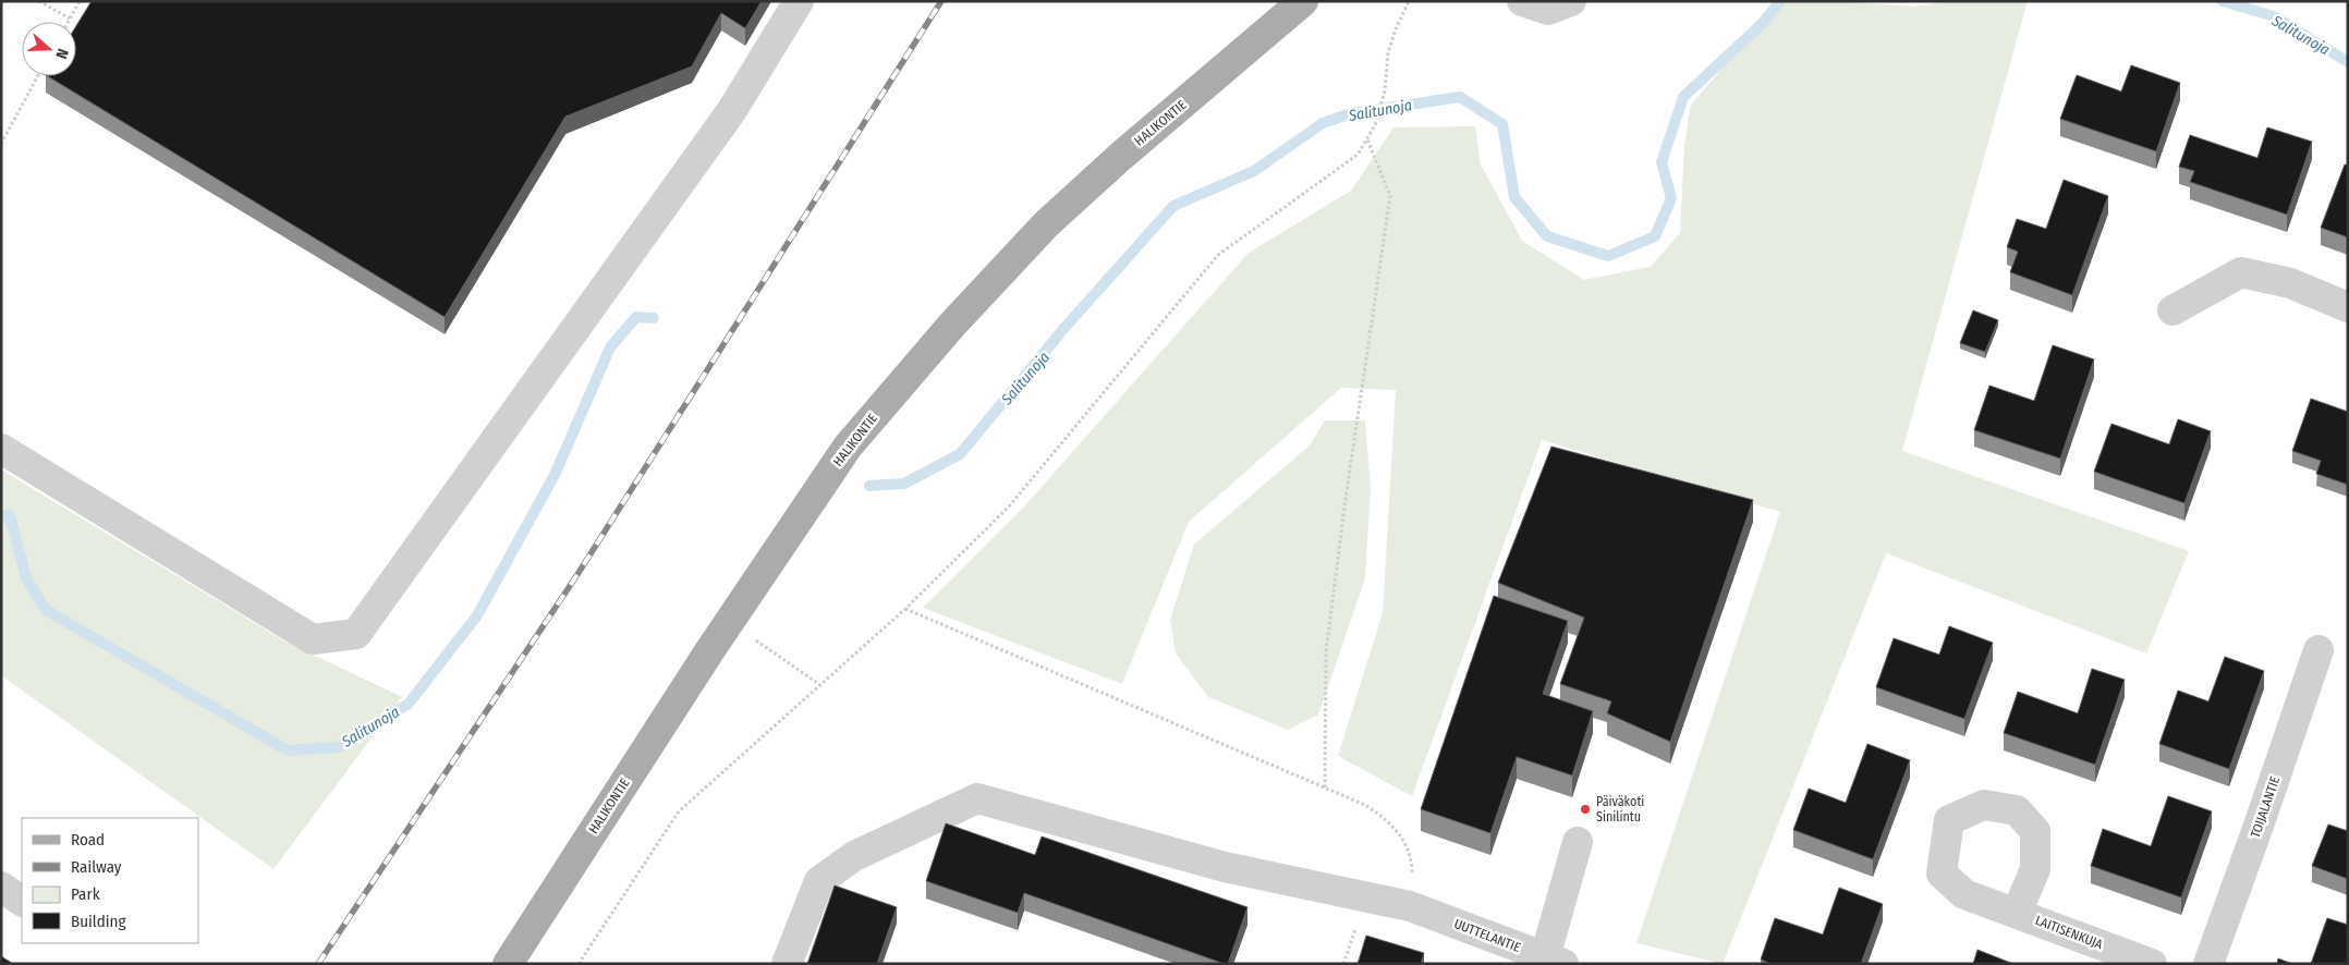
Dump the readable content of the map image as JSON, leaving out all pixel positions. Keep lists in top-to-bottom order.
{
  "streets": {
    "main road": ["HALIKONTIE"],
    "street": ["TOIJALANTIE", "LAITISENKUJA", "UUTTELANTIE"]
  },
  "water": ["Salitunoja"],
  "places": ["Päiväkoti Sinilintu"],
  "legend": [
    "Road",
    "Railway",
    "Park",
    "Building"
  ],
  "north": "right"
}
